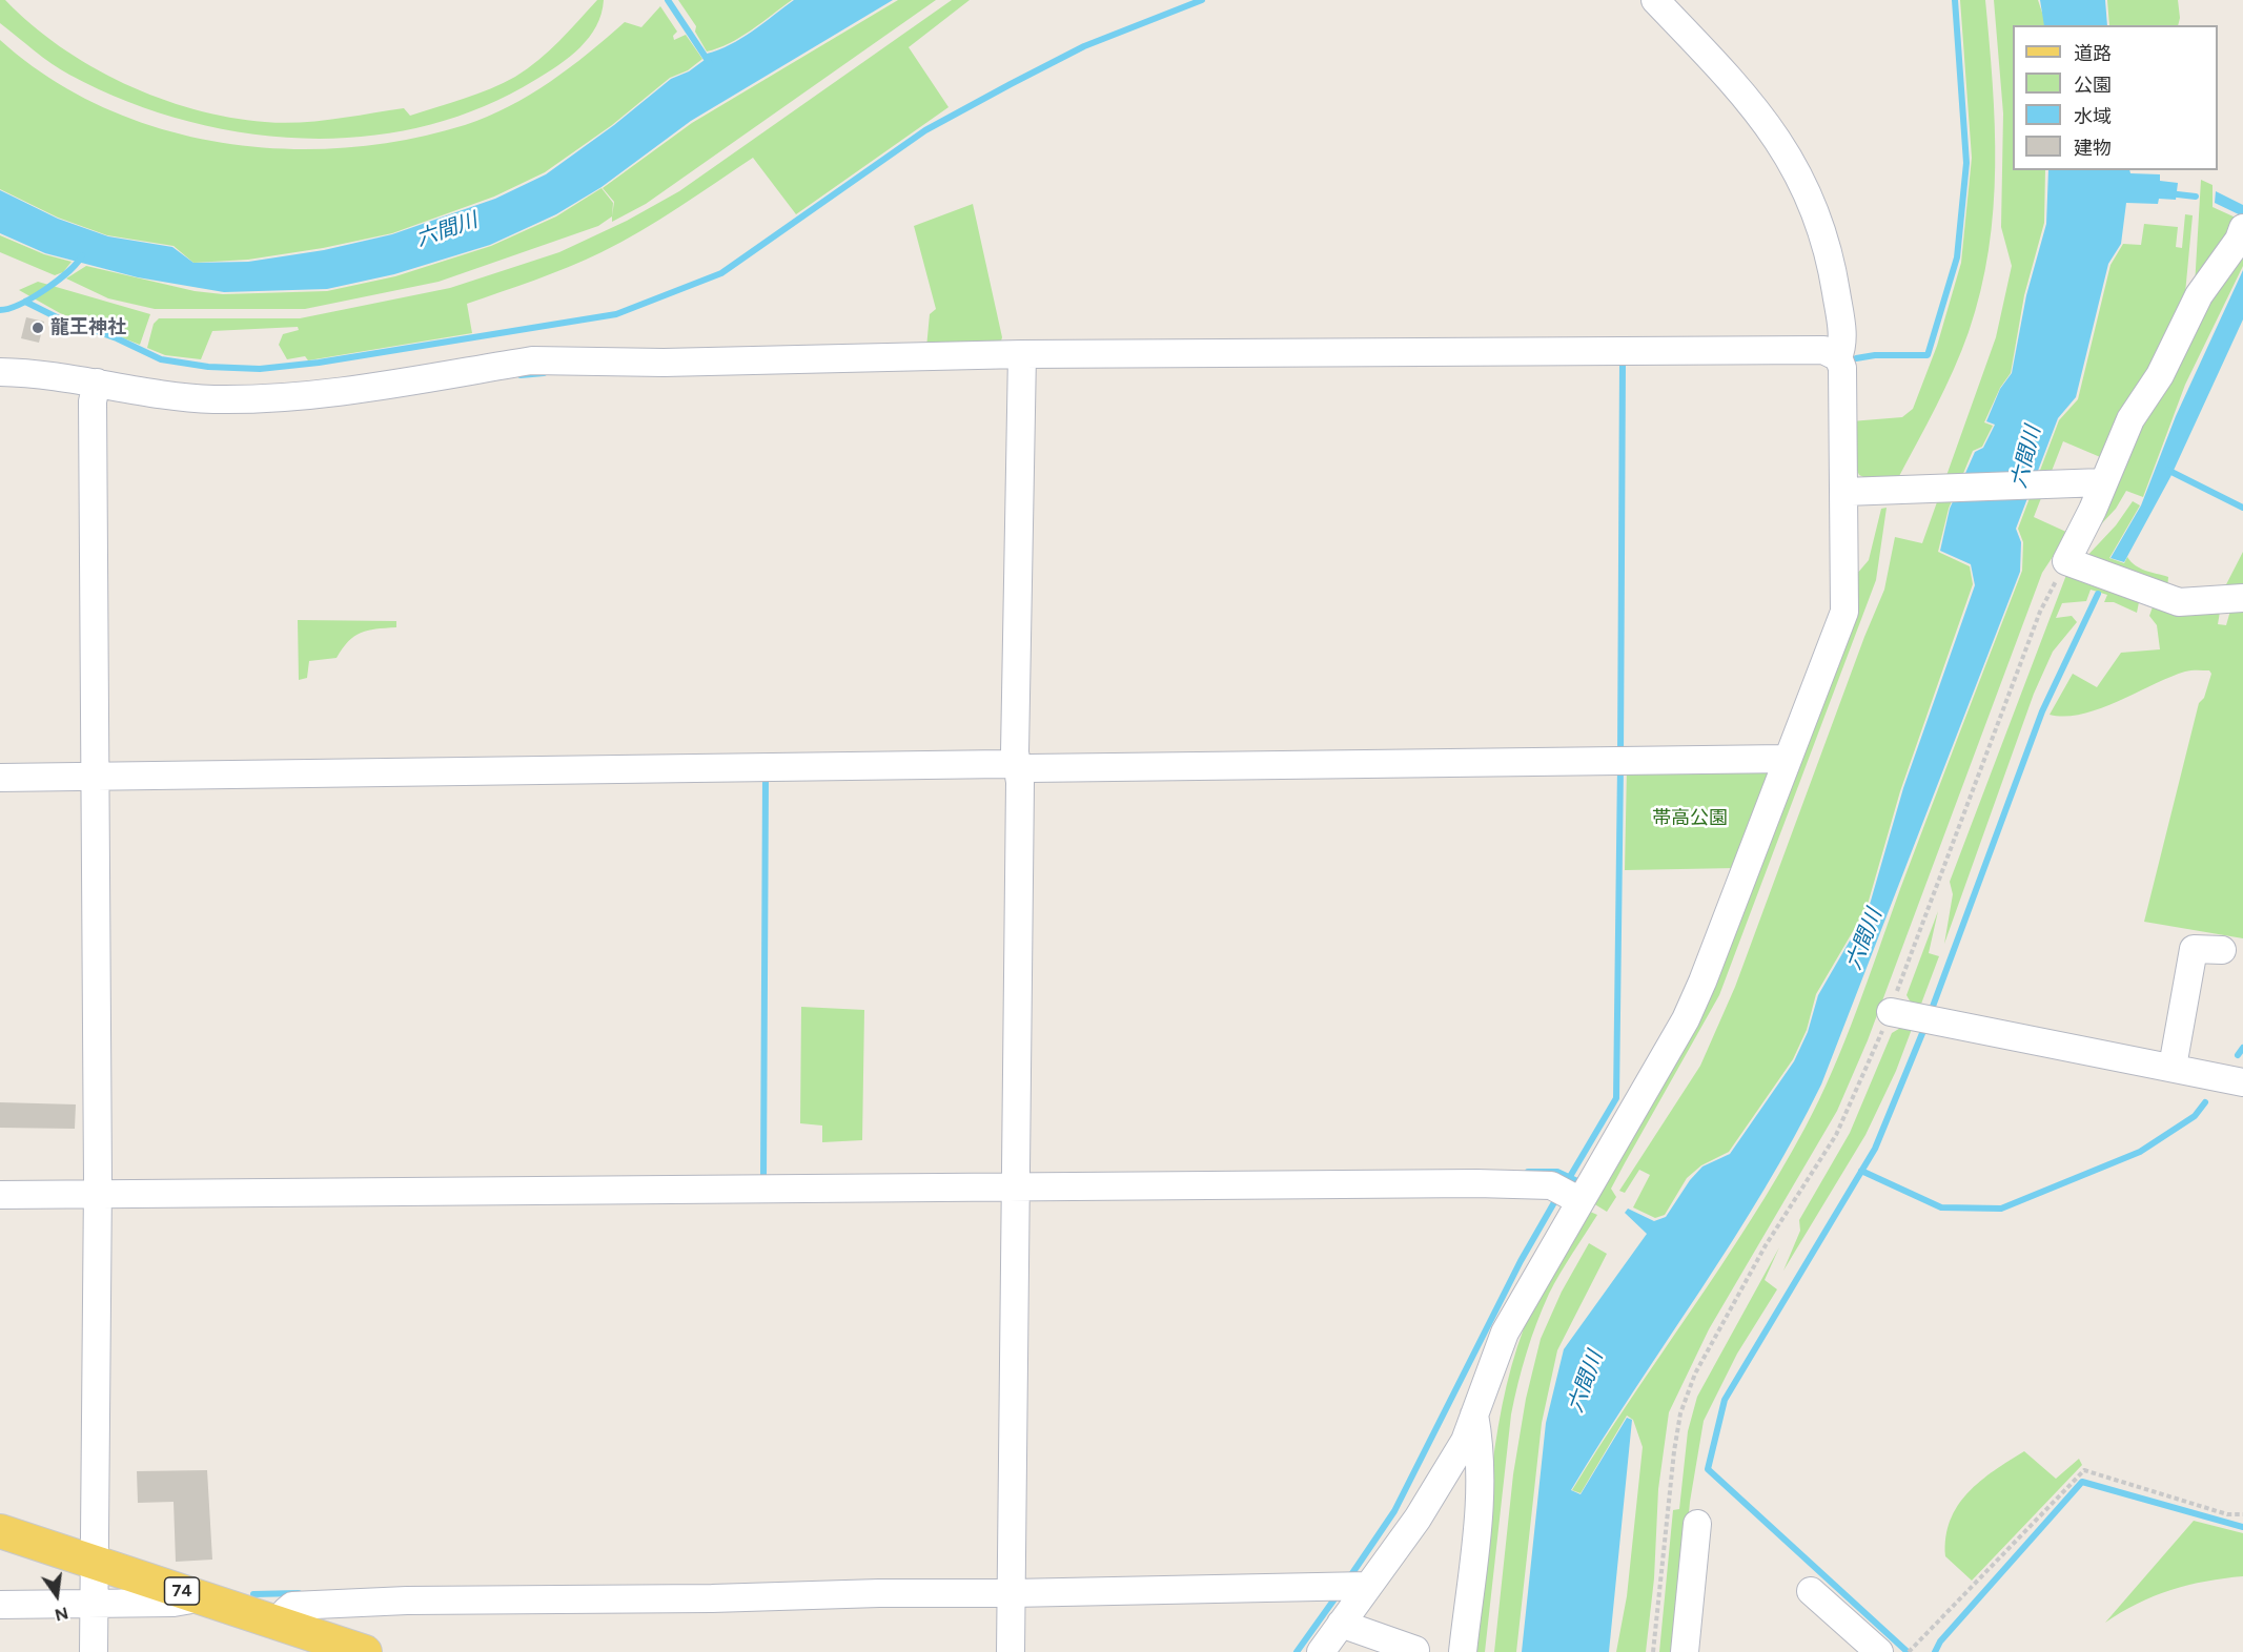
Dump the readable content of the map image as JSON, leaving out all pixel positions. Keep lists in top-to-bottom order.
{
  "streets": {
    "main road": ["74"]
  },
  "water": ["六間川"],
  "parks": ["帯高公園"],
  "places": ["龍王神社"],
  "legend": [
    "道路",
    "公園",
    "水域",
    "建物"
  ],
  "north": "bottom"
}
